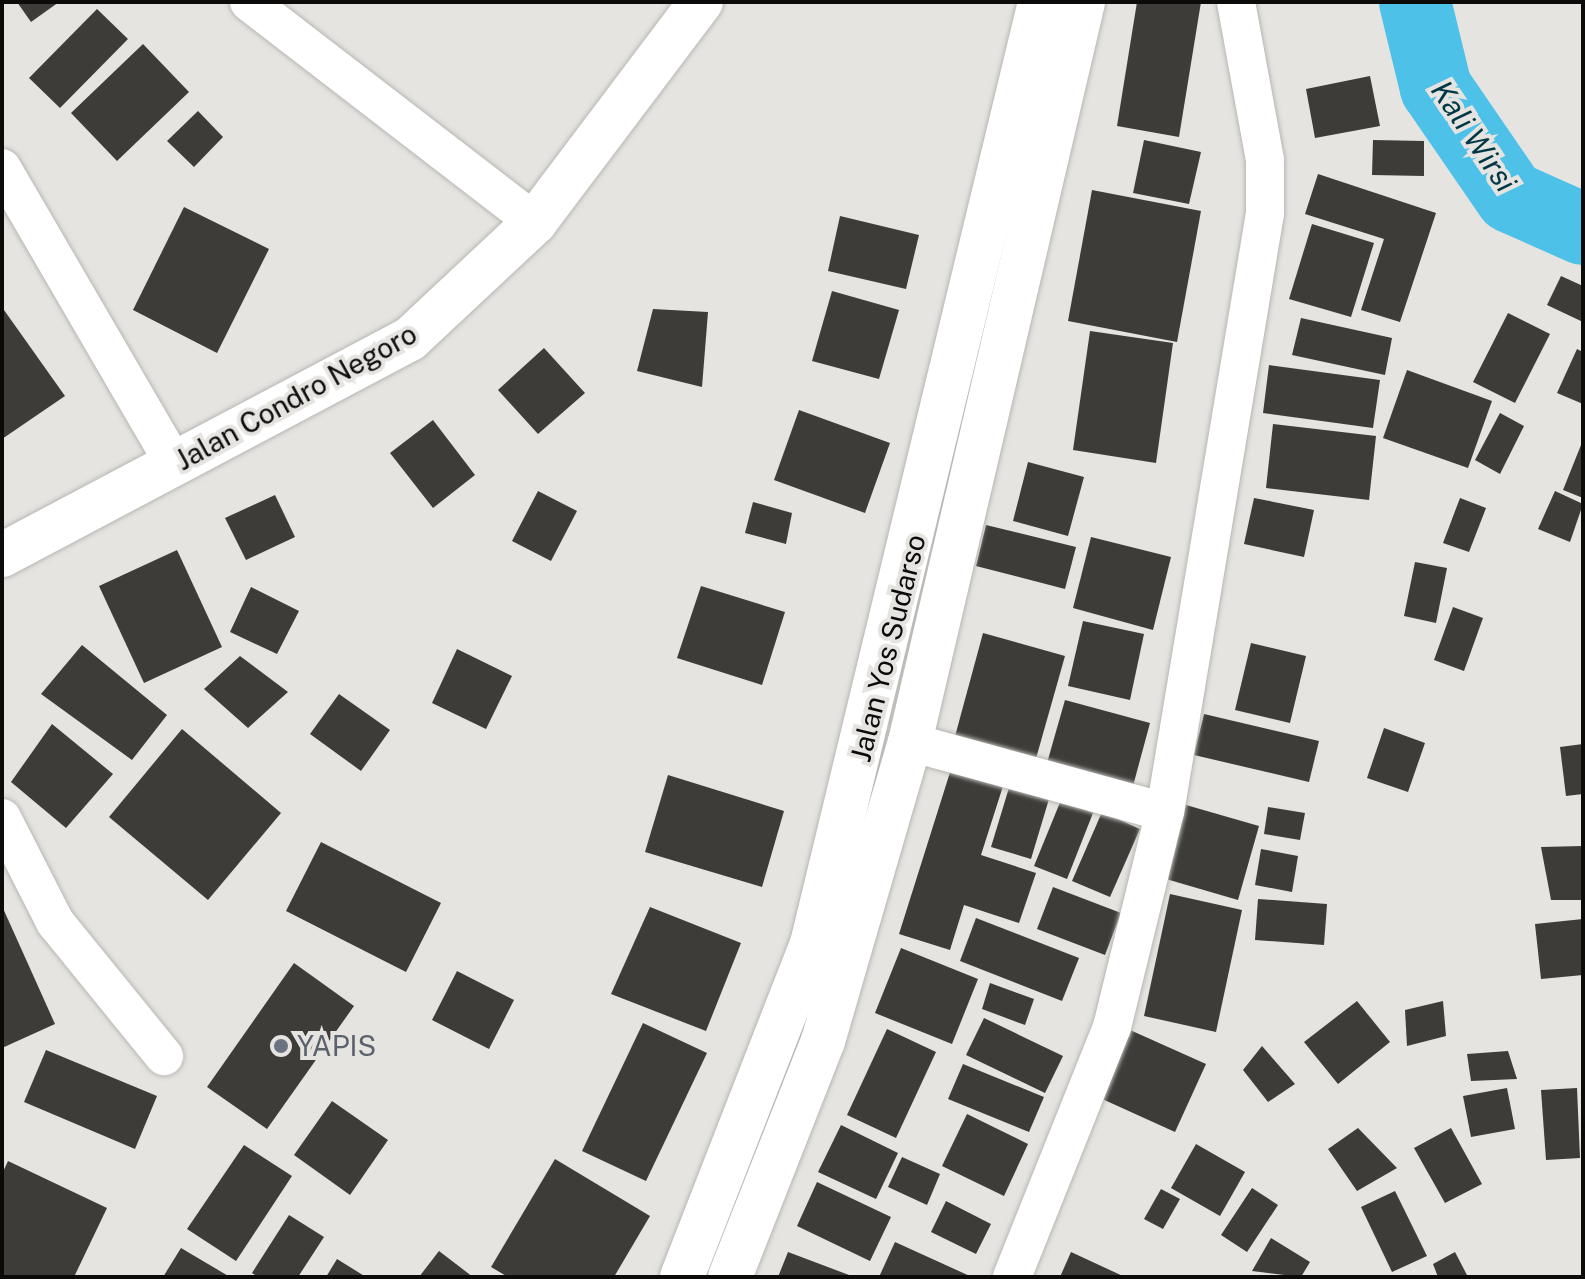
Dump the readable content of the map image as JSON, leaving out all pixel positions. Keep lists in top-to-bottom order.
{
  "streets": {
    "main road": ["Jalan Condro Negoro", "Jalan Yos Sudarso"]
  },
  "water": ["Kali Wirsi"],
  "places": ["YAPIS"]
}
